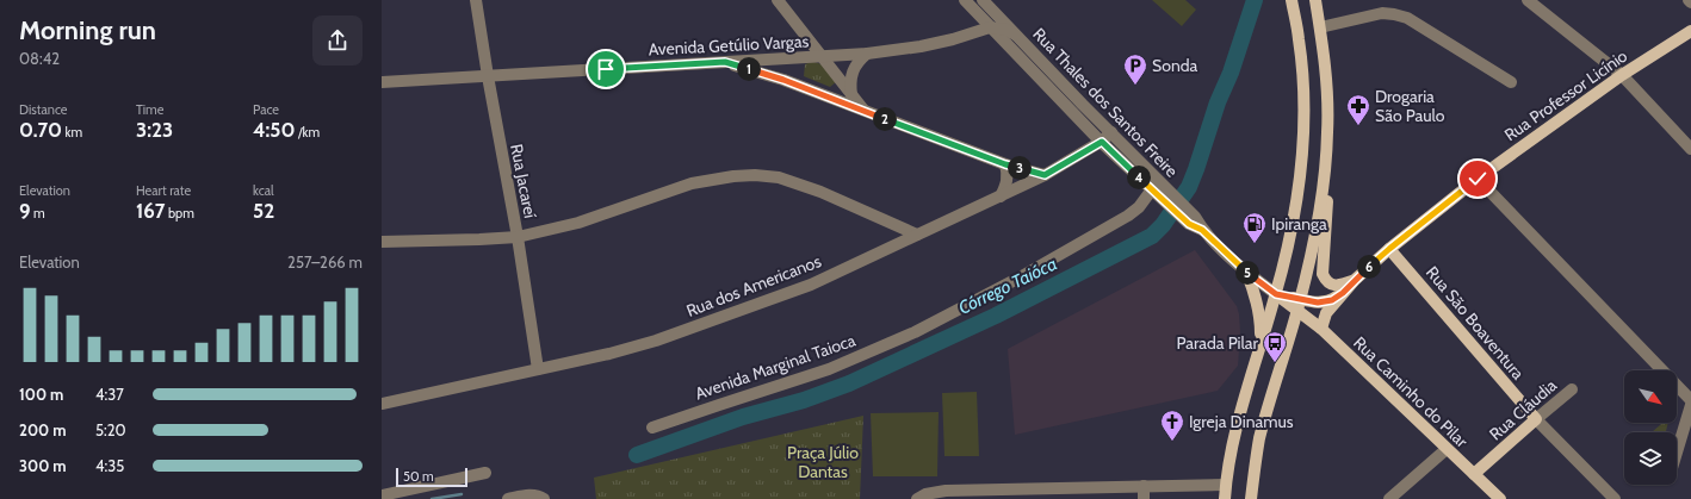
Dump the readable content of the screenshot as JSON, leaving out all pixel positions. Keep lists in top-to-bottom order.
{
  "streets": {
    "main road": [
      "Rua Professor Licínio",
      "Rua Thales dos Santos Freire",
      "Rua São Boaventura",
      "Rua Caminho do Pilar",
      "Rua Cláudia"
    ],
    "street": [
      "Avenida Getúlio Vargas",
      "Rua Jacareí",
      "Rua dos Americanos",
      "Avenida Marginal Taioca"
    ]
  },
  "crossings": [
    ["Avenida Getúlio Vargas", "Rua Thales dos Santos Freire"],
    ["Avenida Getúlio Vargas", "Rua Jacareí"],
    ["Rua Professor Licínio", "Rua São Boaventura"],
    ["Rua Professor Licínio", "Rua Caminho do Pilar"],
    ["Rua Thales dos Santos Freire", "Rua dos Americanos"],
    ["Rua Thales dos Santos Freire", "Avenida Marginal Taioca"],
    ["Rua Thales dos Santos Freire", "Rua Caminho do Pilar"],
    ["Rua Jacareí", "Rua dos Americanos"],
    ["Rua São Boaventura", "Rua Cláudia"],
    ["Rua Caminho do Pilar", "Rua Cláudia"]
  ],
  "water": ["Córrego Taióca"],
  "parks": ["Praça Júlio Dantas"],
  "places": {
    "parking": ["Sonda"],
    "pharmacy": ["Drogaria São Paulo"],
    "fuel station": ["Ipiranga"],
    "bus stop": ["Parada Pilar"],
    "church": ["Igreja Dinamus"]
  },
  "scale_bar": "50 m",
  "north": "bottom right",
  "page": {
    "heading": ["Morning run", "08:42"],
    "pins": [
      "1",
      "2",
      "3",
      "4",
      "6",
      "5"
    ],
    "stats": [
      ["Distance", "0.70 km"],
      ["Time", "3:23"],
      ["Pace", "4:50 /km"],
      ["Elevation", "9 m"],
      ["Heart rate", "167 bpm"],
      ["kcal", "52"]
    ],
    "chart": ["Elevation", "257–266 m"],
    "list": [
      {
        "name": "100 m",
        "note": "4:37"
      },
      {
        "name": "200 m",
        "note": "5:20"
      },
      {
        "name": "300 m",
        "note": "4:35"
      }
    ],
    "scale": "50 m"
  }
}
